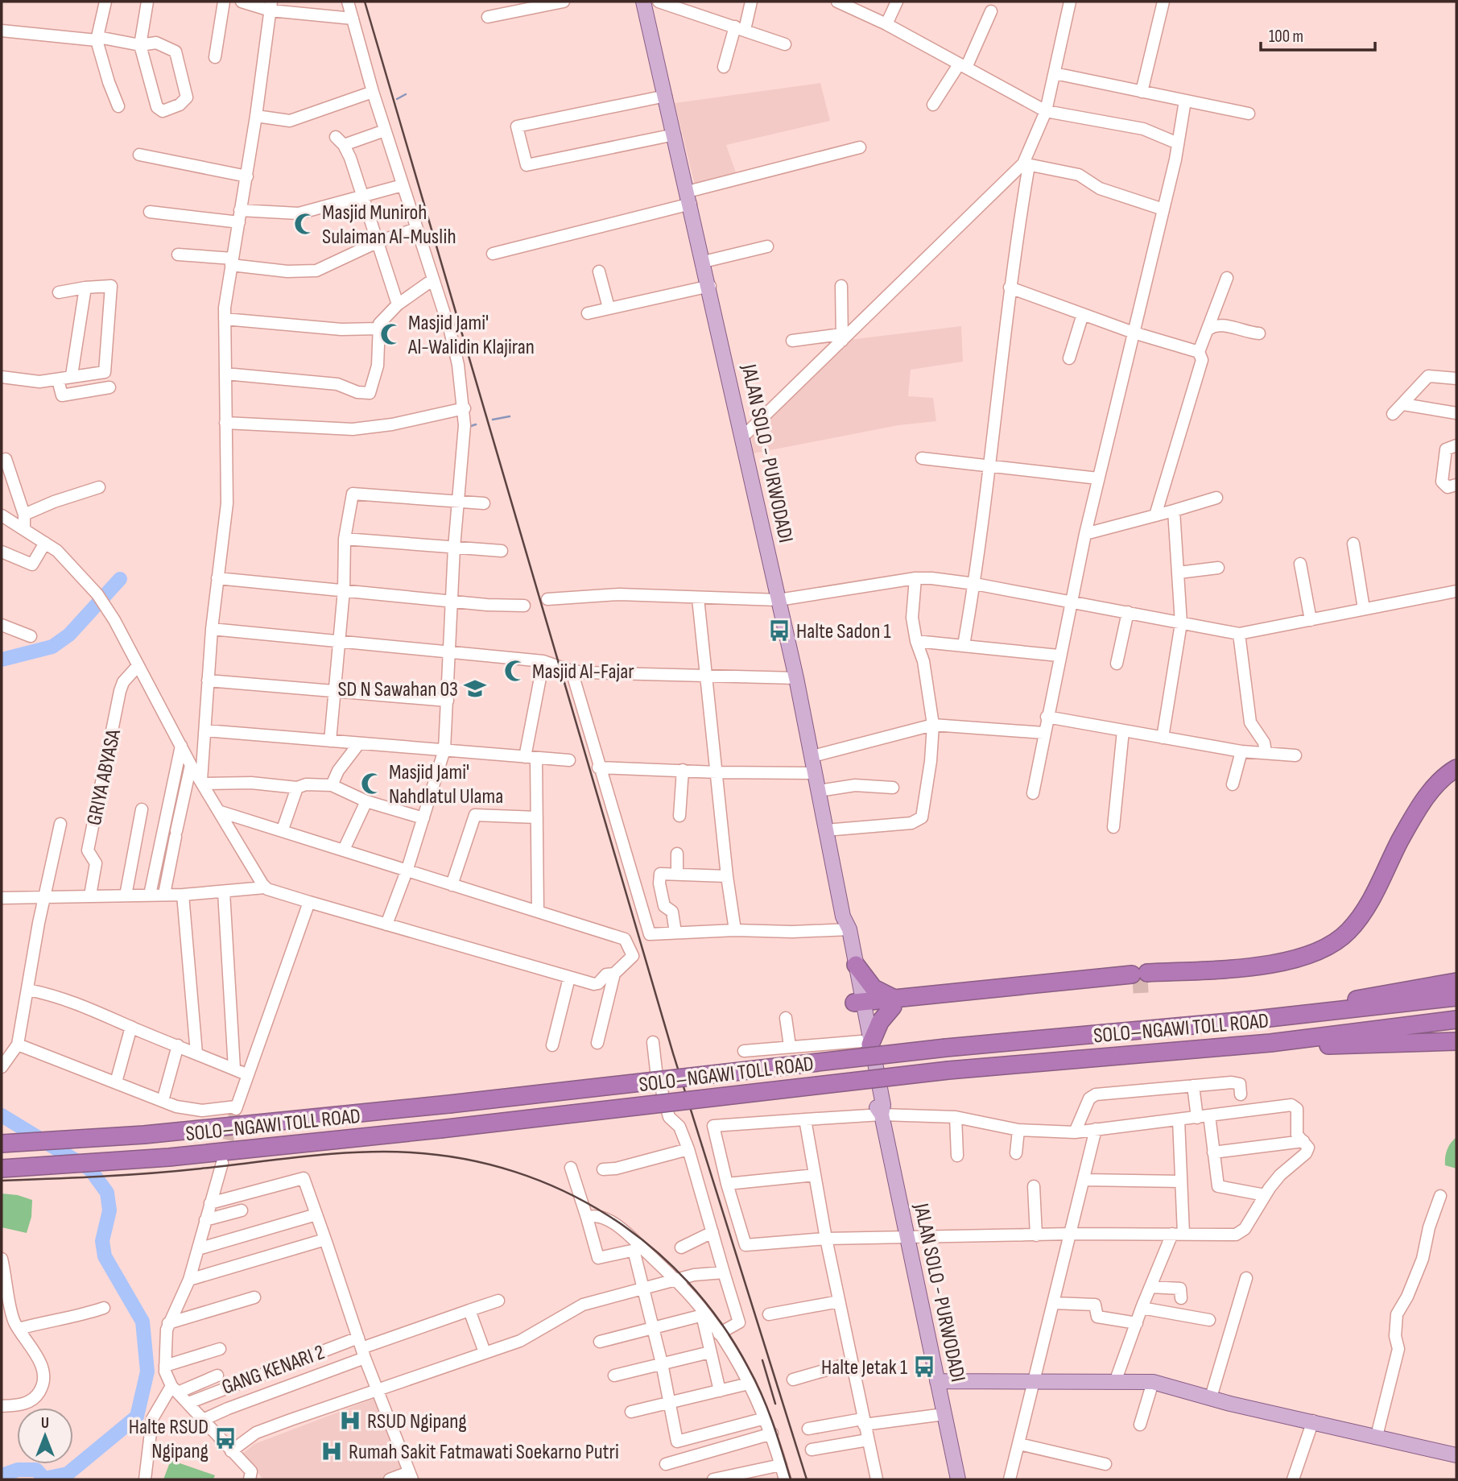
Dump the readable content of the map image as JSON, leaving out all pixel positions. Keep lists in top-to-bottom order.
{
  "streets": {
    "highway": ["SOLO–NGAWI TOLL ROAD"],
    "main road": ["JALAN SOLO - PURWODADI"],
    "street": ["GRIYA ABYASA", "GANG KENARI 2"]
  },
  "places": {
    "mosque": [
      "Masjid Muniroh Sulaiman Al-Muslih",
      "Masjid Jami' Al-Walidin Klajiran",
      "Masjid Al-Fajar",
      "Masjid Jami' Nahdlatul Ulama"
    ],
    "bus stop": ["Halte Sadon 1", "Halte Jetak 1", "Halte RSUD Ngipang"],
    "school or university": ["SD N Sawahan 03"],
    "hospital": ["RSUD Ngipang", "Rumah Sakit Fatmawati Soekarno Putri"]
  },
  "scale_bar": "100 m",
  "north": "top"
}
